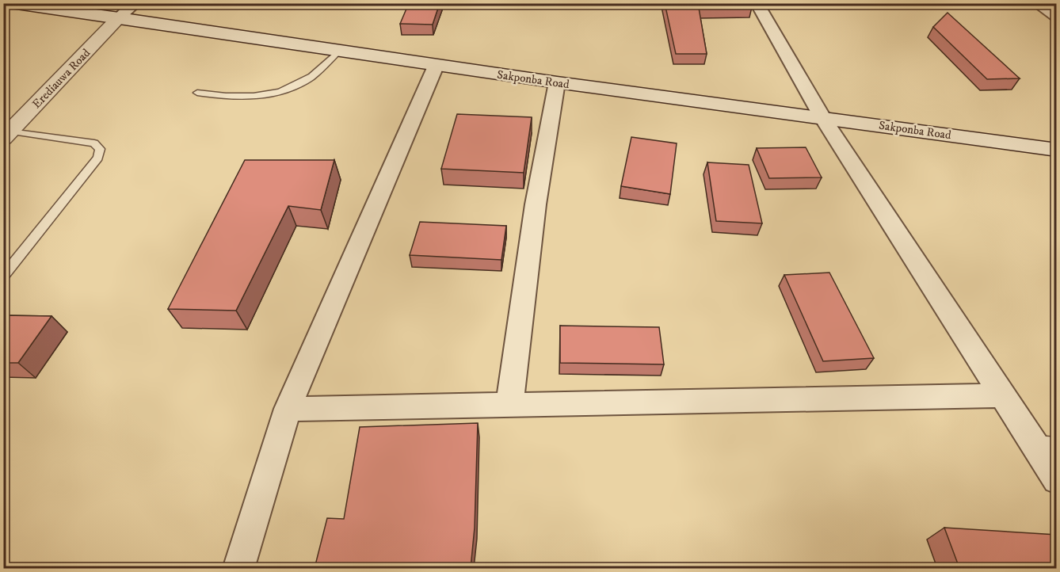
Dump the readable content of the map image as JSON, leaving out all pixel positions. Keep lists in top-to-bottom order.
{
  "streets": {
    "main road": ["Erediauwa Road", "Sakponba Road"]
  },
  "crossings": [
    ["Erediauwa Road", "Sakponba Road"]
  ]
}
